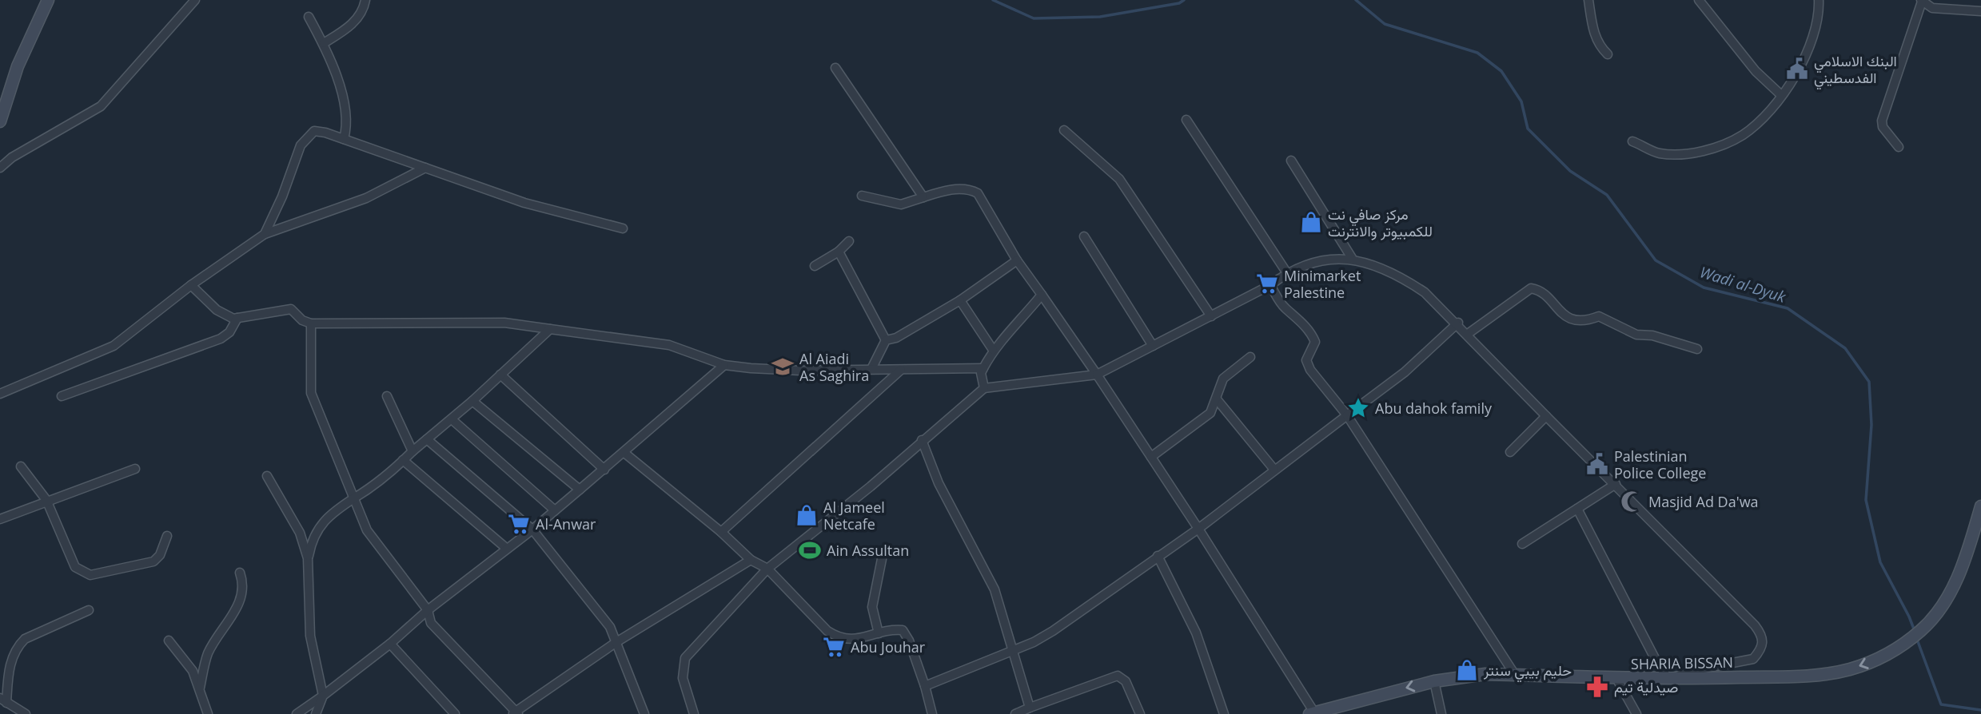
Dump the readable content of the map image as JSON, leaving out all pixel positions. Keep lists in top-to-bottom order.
{
  "streets": {
    "street": ["SHARIA BISSAN"]
  },
  "one_way": ["SHARIA BISSAN"],
  "water": ["Wadi al-Dyuk"],
  "places": {
    "public building": ["البنك الاسلامي الفدسطيني", "Palestinian Police College"],
    "shop": ["مركز صافي نت للكمبيوتر والانترنت", "Al Jameel Netcafe", "حليم بيبي سنتر"],
    "supermarket": ["Minimarket Palestine", "Al-Anwar", "Abu Jouhar"],
    "school or university": ["Al Aiadi As Saghira"],
    "place": ["Abu dahok family"],
    "mosque": ["Masjid Ad Da'wa"],
    "sports": ["Ain Assultan"],
    "pharmacy": ["صيدلية تيم"]
  }
}
